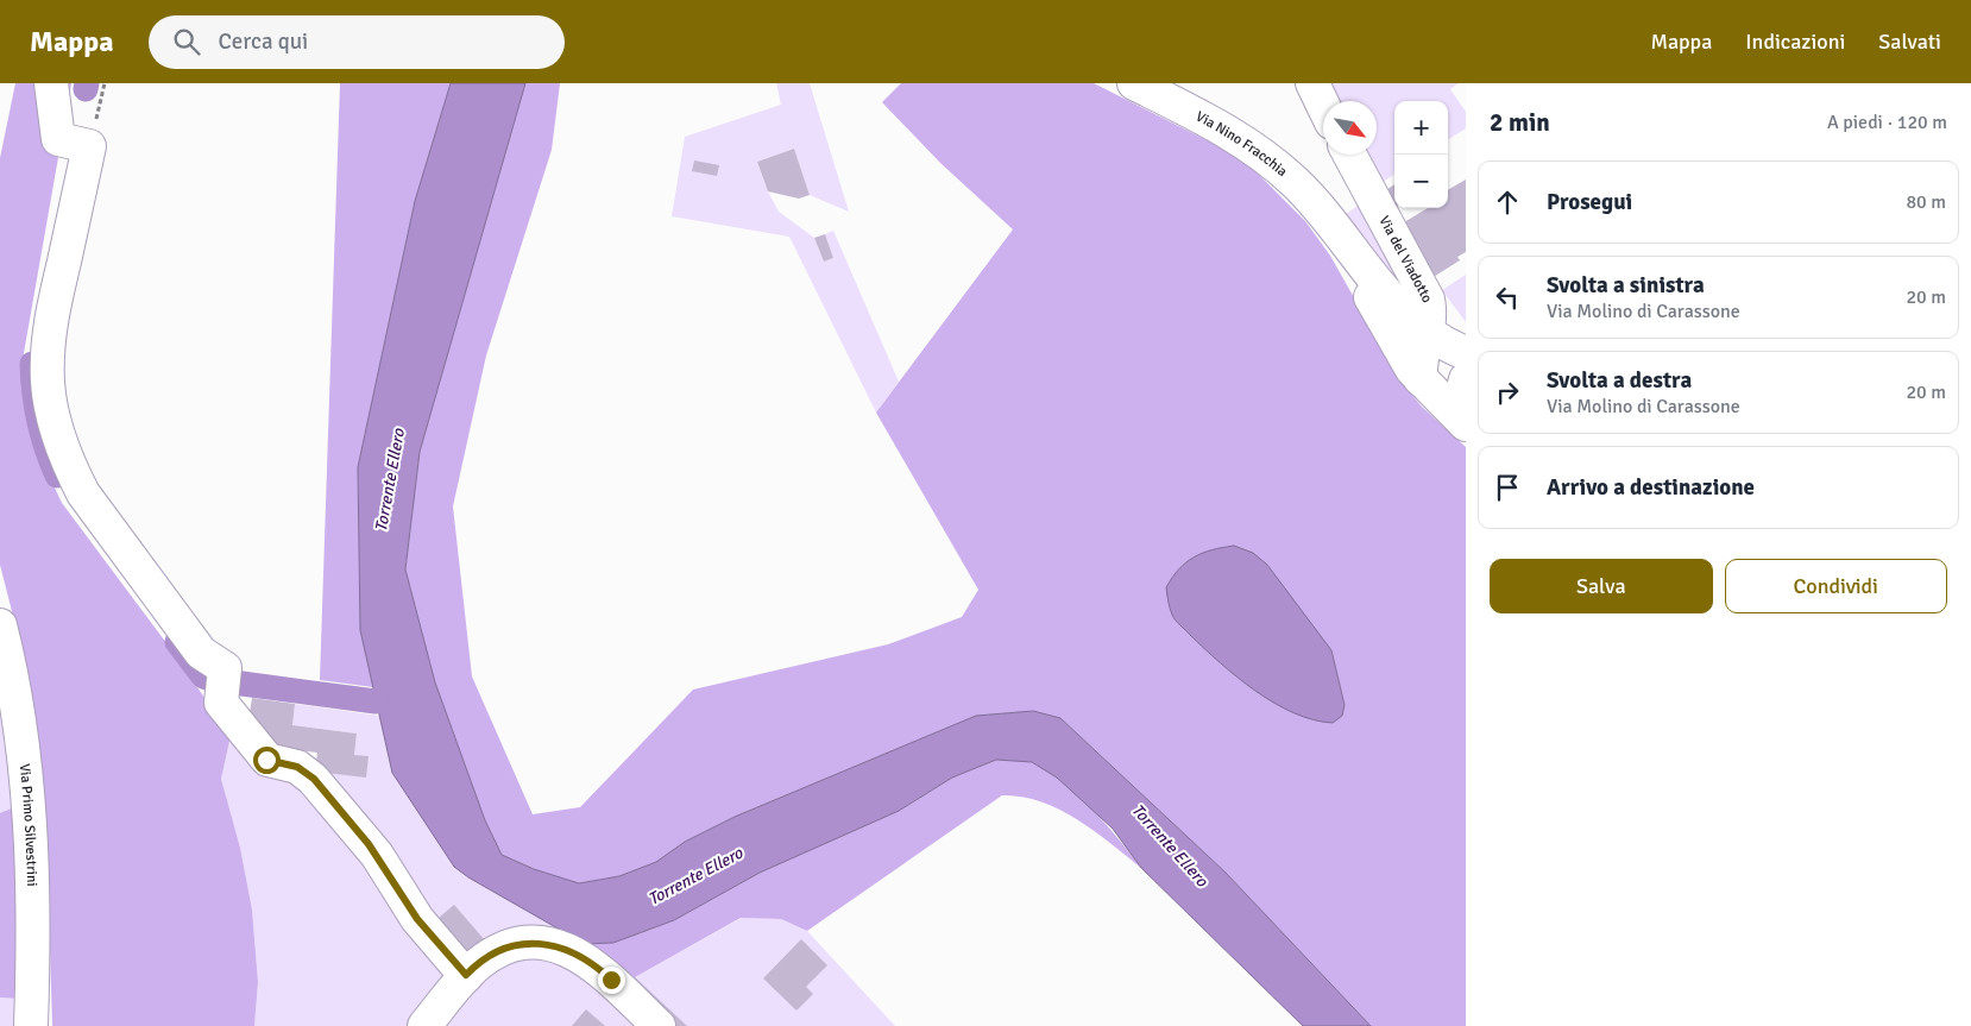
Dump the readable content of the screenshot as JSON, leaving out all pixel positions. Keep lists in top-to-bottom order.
{
  "streets": {
    "street": ["Via Nino Fracchia", "Via del Viadotto", "Via Primo Silvestrini"]
  },
  "crossings": [
    ["Via Nino Fracchia", "Via del Viadotto"]
  ],
  "water": ["Torrente Ellero"],
  "north": "bottom right",
  "page": {
    "header": "Mappa",
    "search": "Cerca qui",
    "nav": ["Mappa", "Indicazioni", "Salvati"],
    "heading": ["2 min", "A piedi · 120 m"],
    "map_buttons": ["+", "−"],
    "list": [
      ["Prosegui", "80 m"],
      ["Svolta a sinistra", "Via Molino di Carassone", "20 m"],
      ["Svolta a destra", "Via Molino di Carassone", "20 m"],
      "Arrivo a destinazione"
    ],
    "buttons": ["Salva", "Condividi"]
  }
}
